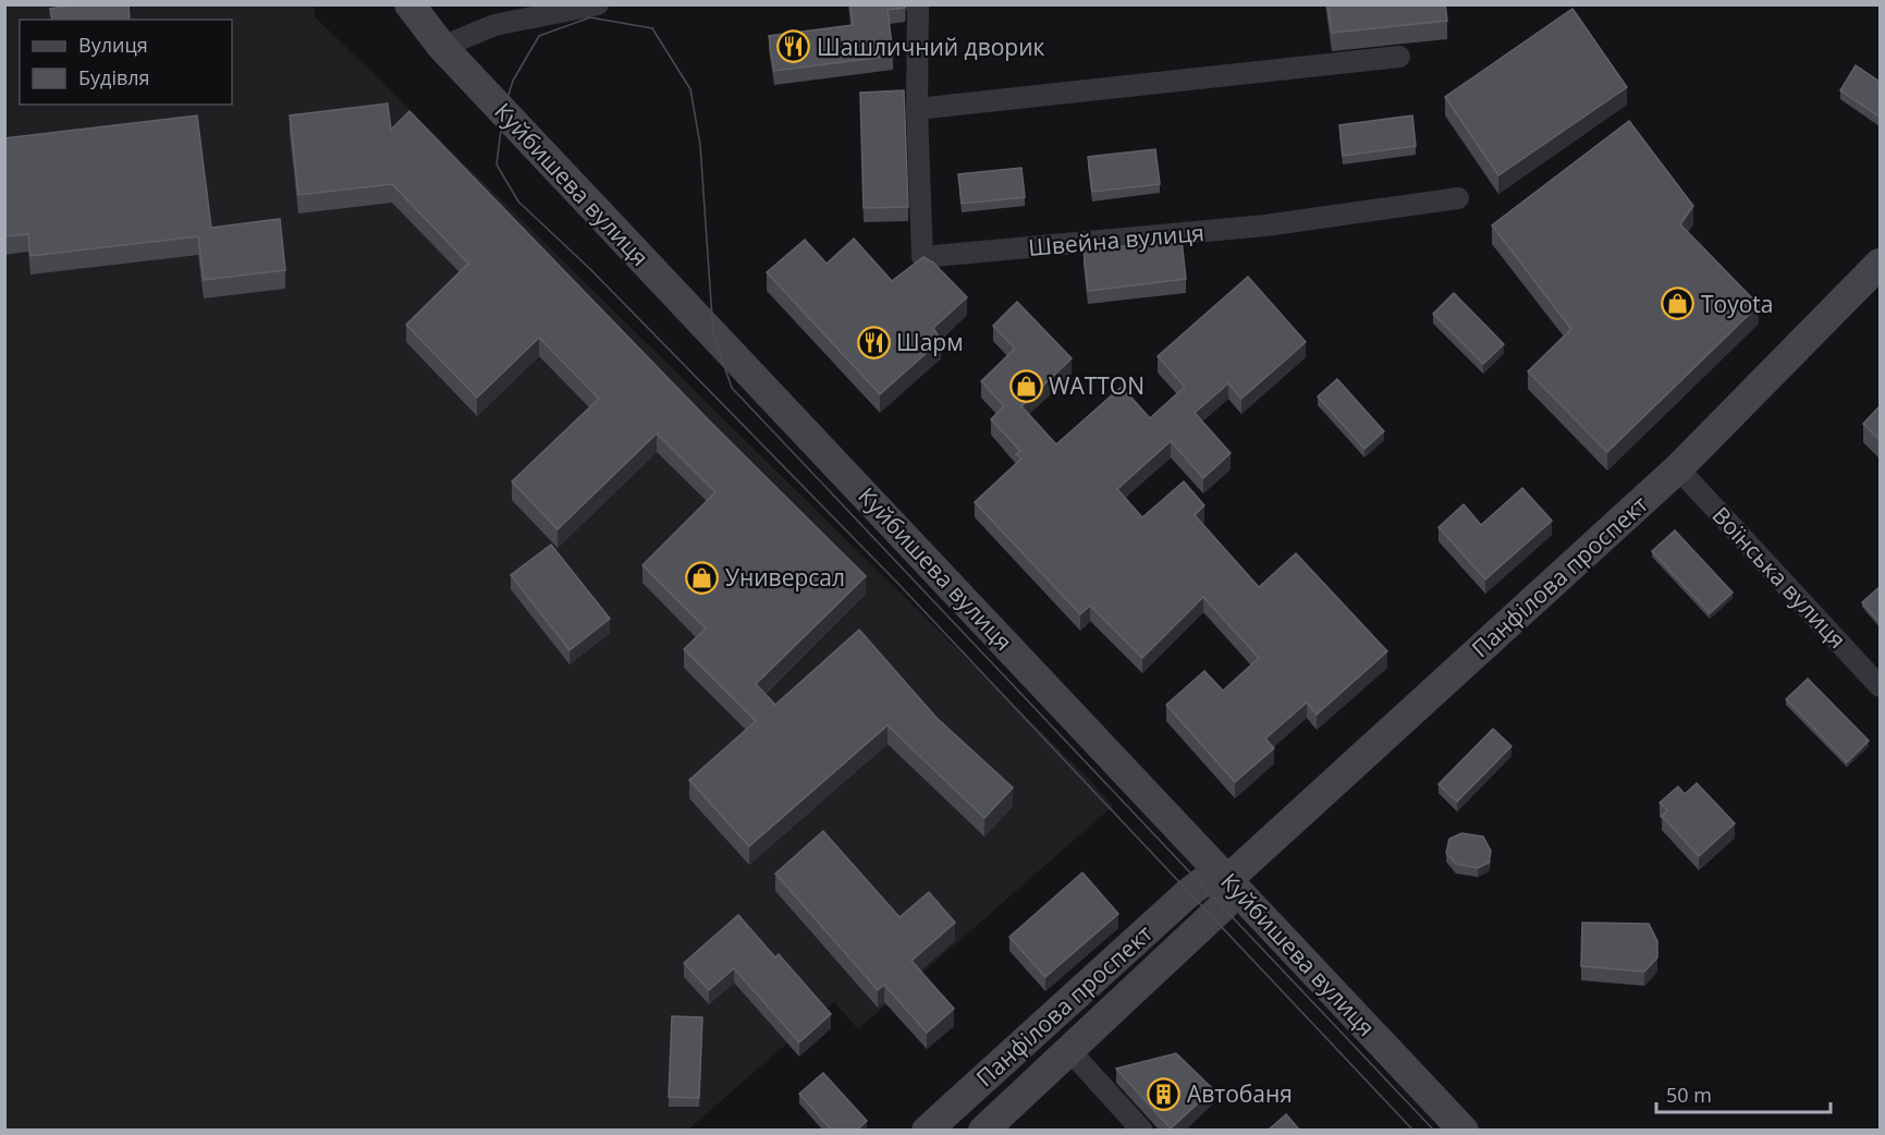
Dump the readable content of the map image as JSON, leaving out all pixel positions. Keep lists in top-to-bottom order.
{
  "streets": {
    "main road": ["Куйбишева вулиця", "Панфілова проспект"],
    "street": ["Швейна вулиця", "Воїнська вулиця"]
  },
  "crossings": [
    ["Куйбишева вулиця", "Панфілова проспект"],
    ["Панфілова проспект", "Воїнська вулиця"]
  ],
  "places": {
    "restaurant": ["Шашличний дворик", "Шарм"],
    "shop": ["Toyota", "WATTON", "Универсал"],
    "building": ["Автобаня"]
  },
  "legend": ["Вулиця", "Будівля"],
  "scale_bar": "50 m"
}
